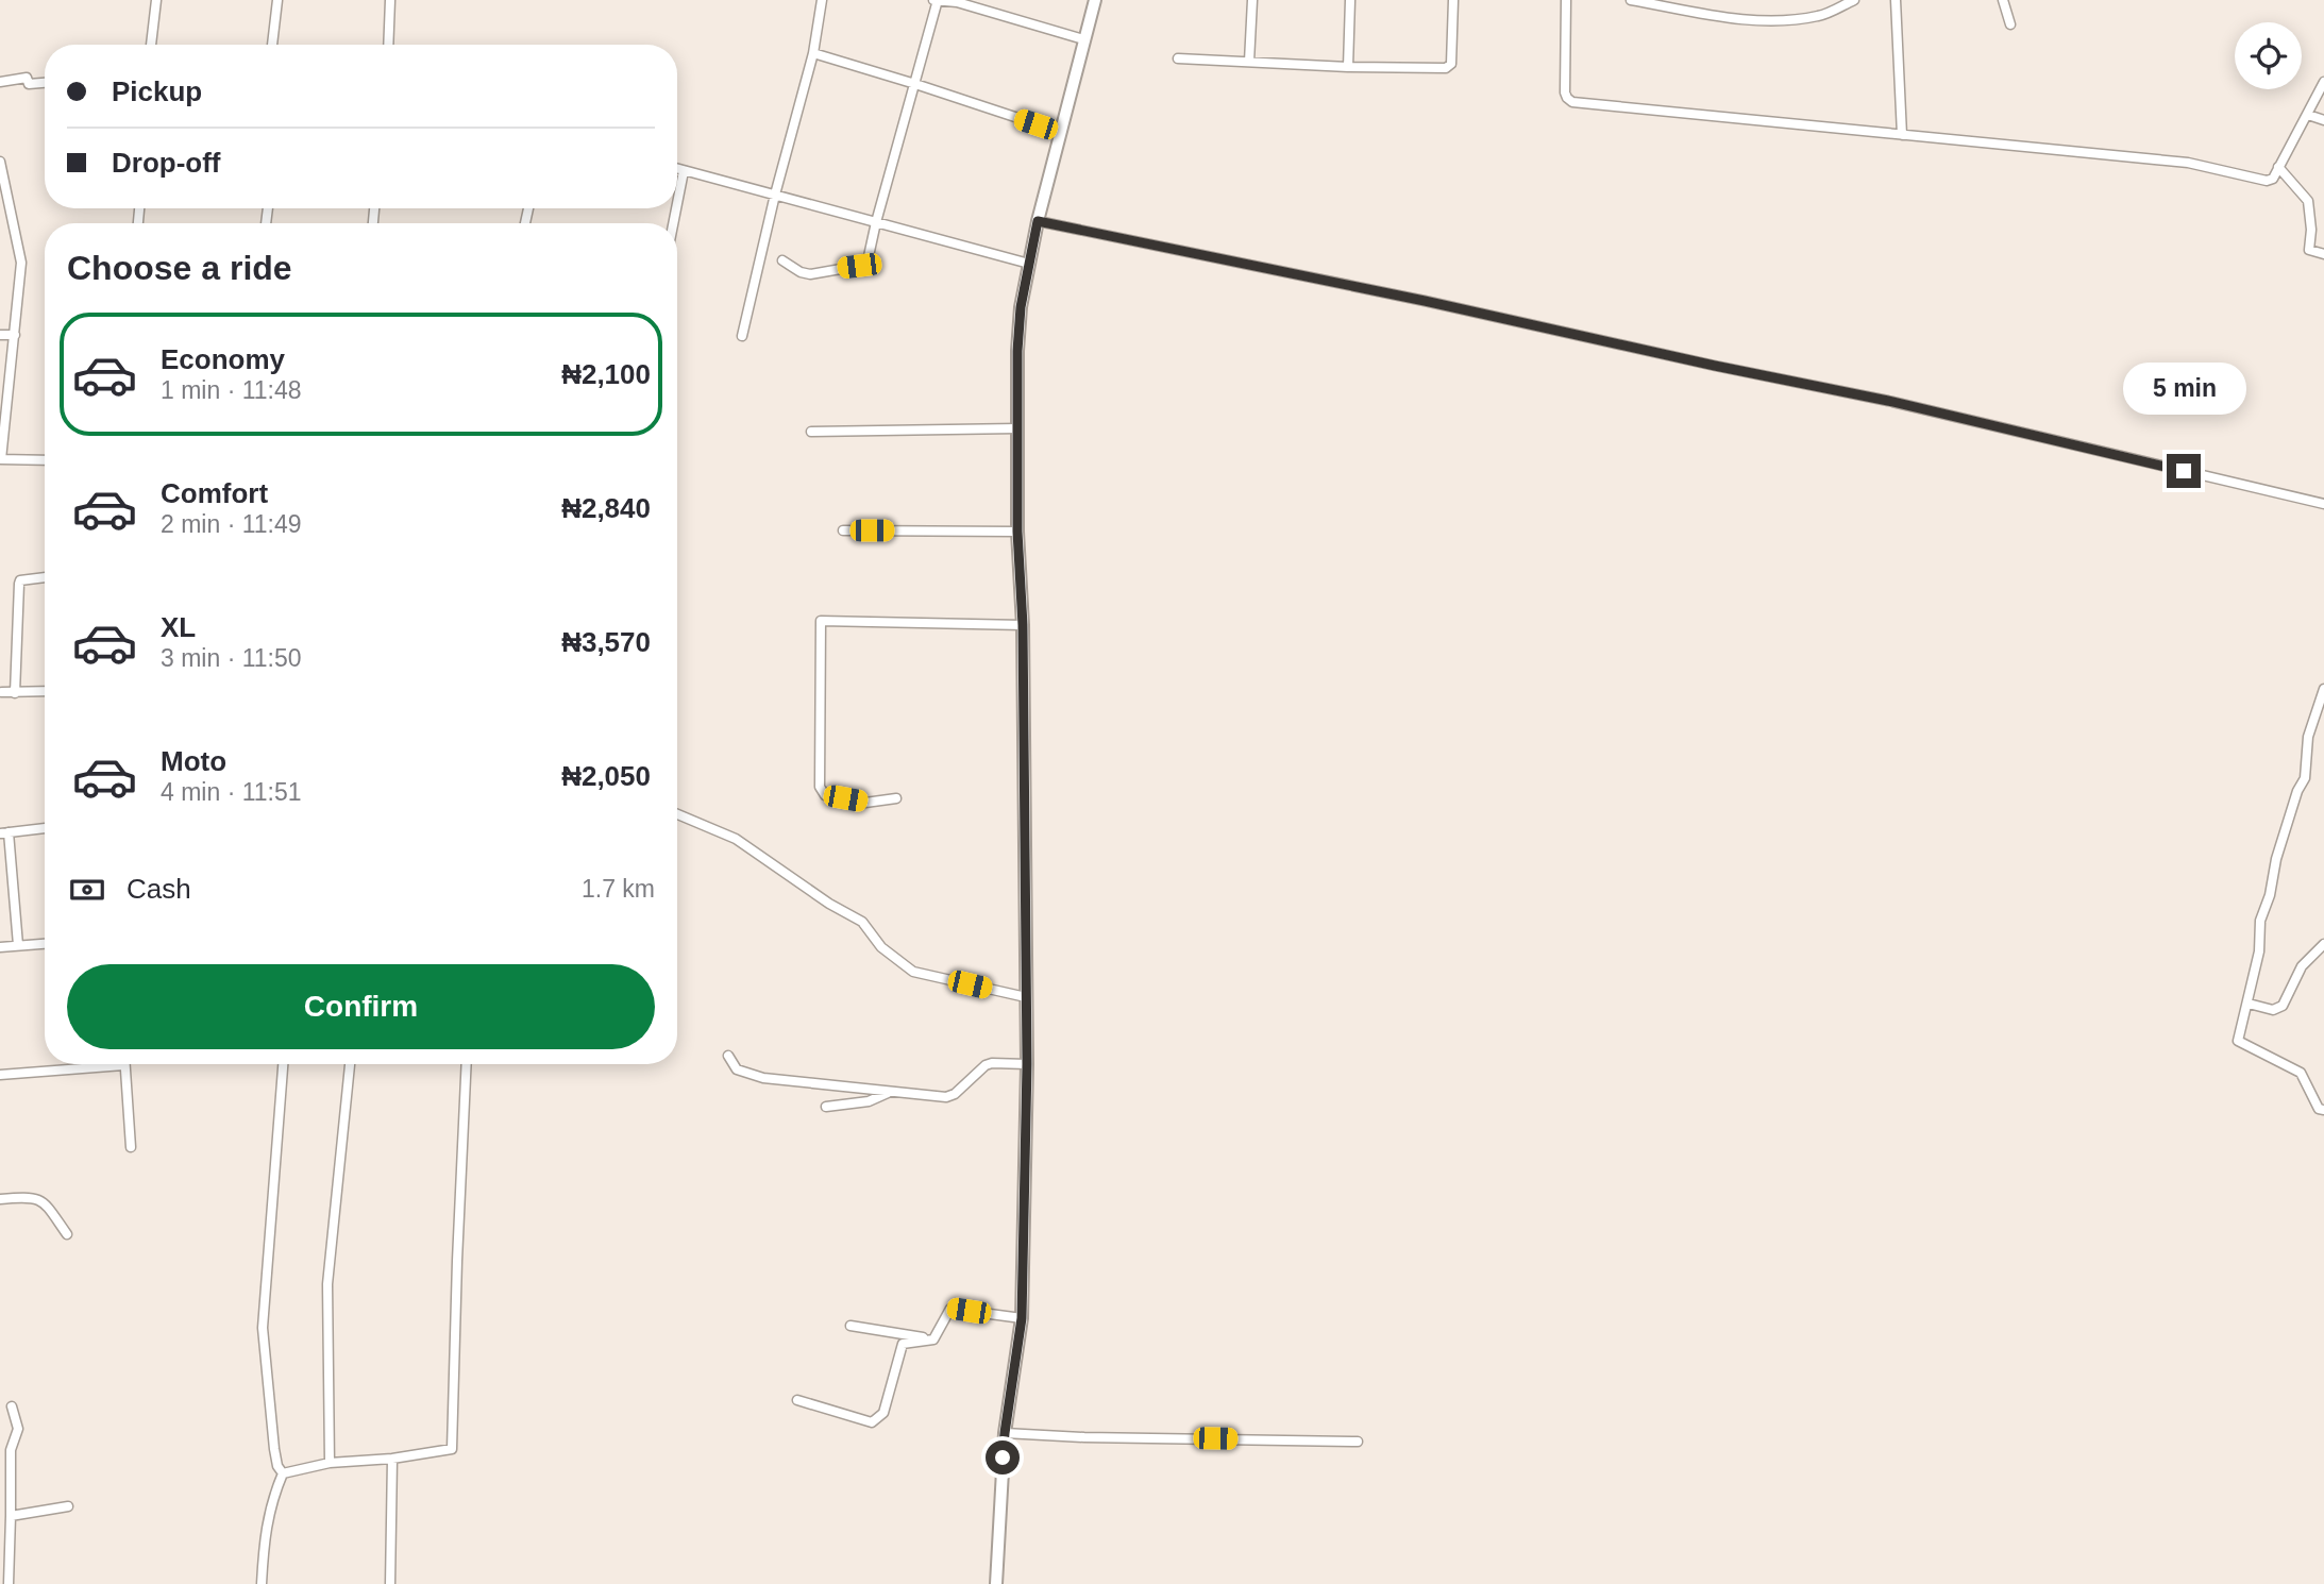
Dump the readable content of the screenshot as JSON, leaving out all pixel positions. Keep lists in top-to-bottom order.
{
  "page": {
    "banner": ["Pickup", "Drop-off"],
    "heading": "Choose a ride",
    "list": [
      {
        "name": "Economy",
        "note": "1 min · 11:48",
        "value": "₦2,100"
      },
      {
        "name": "Comfort",
        "note": "2 min · 11:49",
        "value": "₦2,840"
      },
      {
        "name": "XL",
        "note": "3 min · 11:50",
        "value": "₦3,570"
      },
      {
        "name": "Moto",
        "note": "4 min · 11:51",
        "value": "₦2,050"
      }
    ],
    "bubble": "5 min",
    "pay": ["Cash", "1.7 km"],
    "buttons": "Confirm"
  }
}
